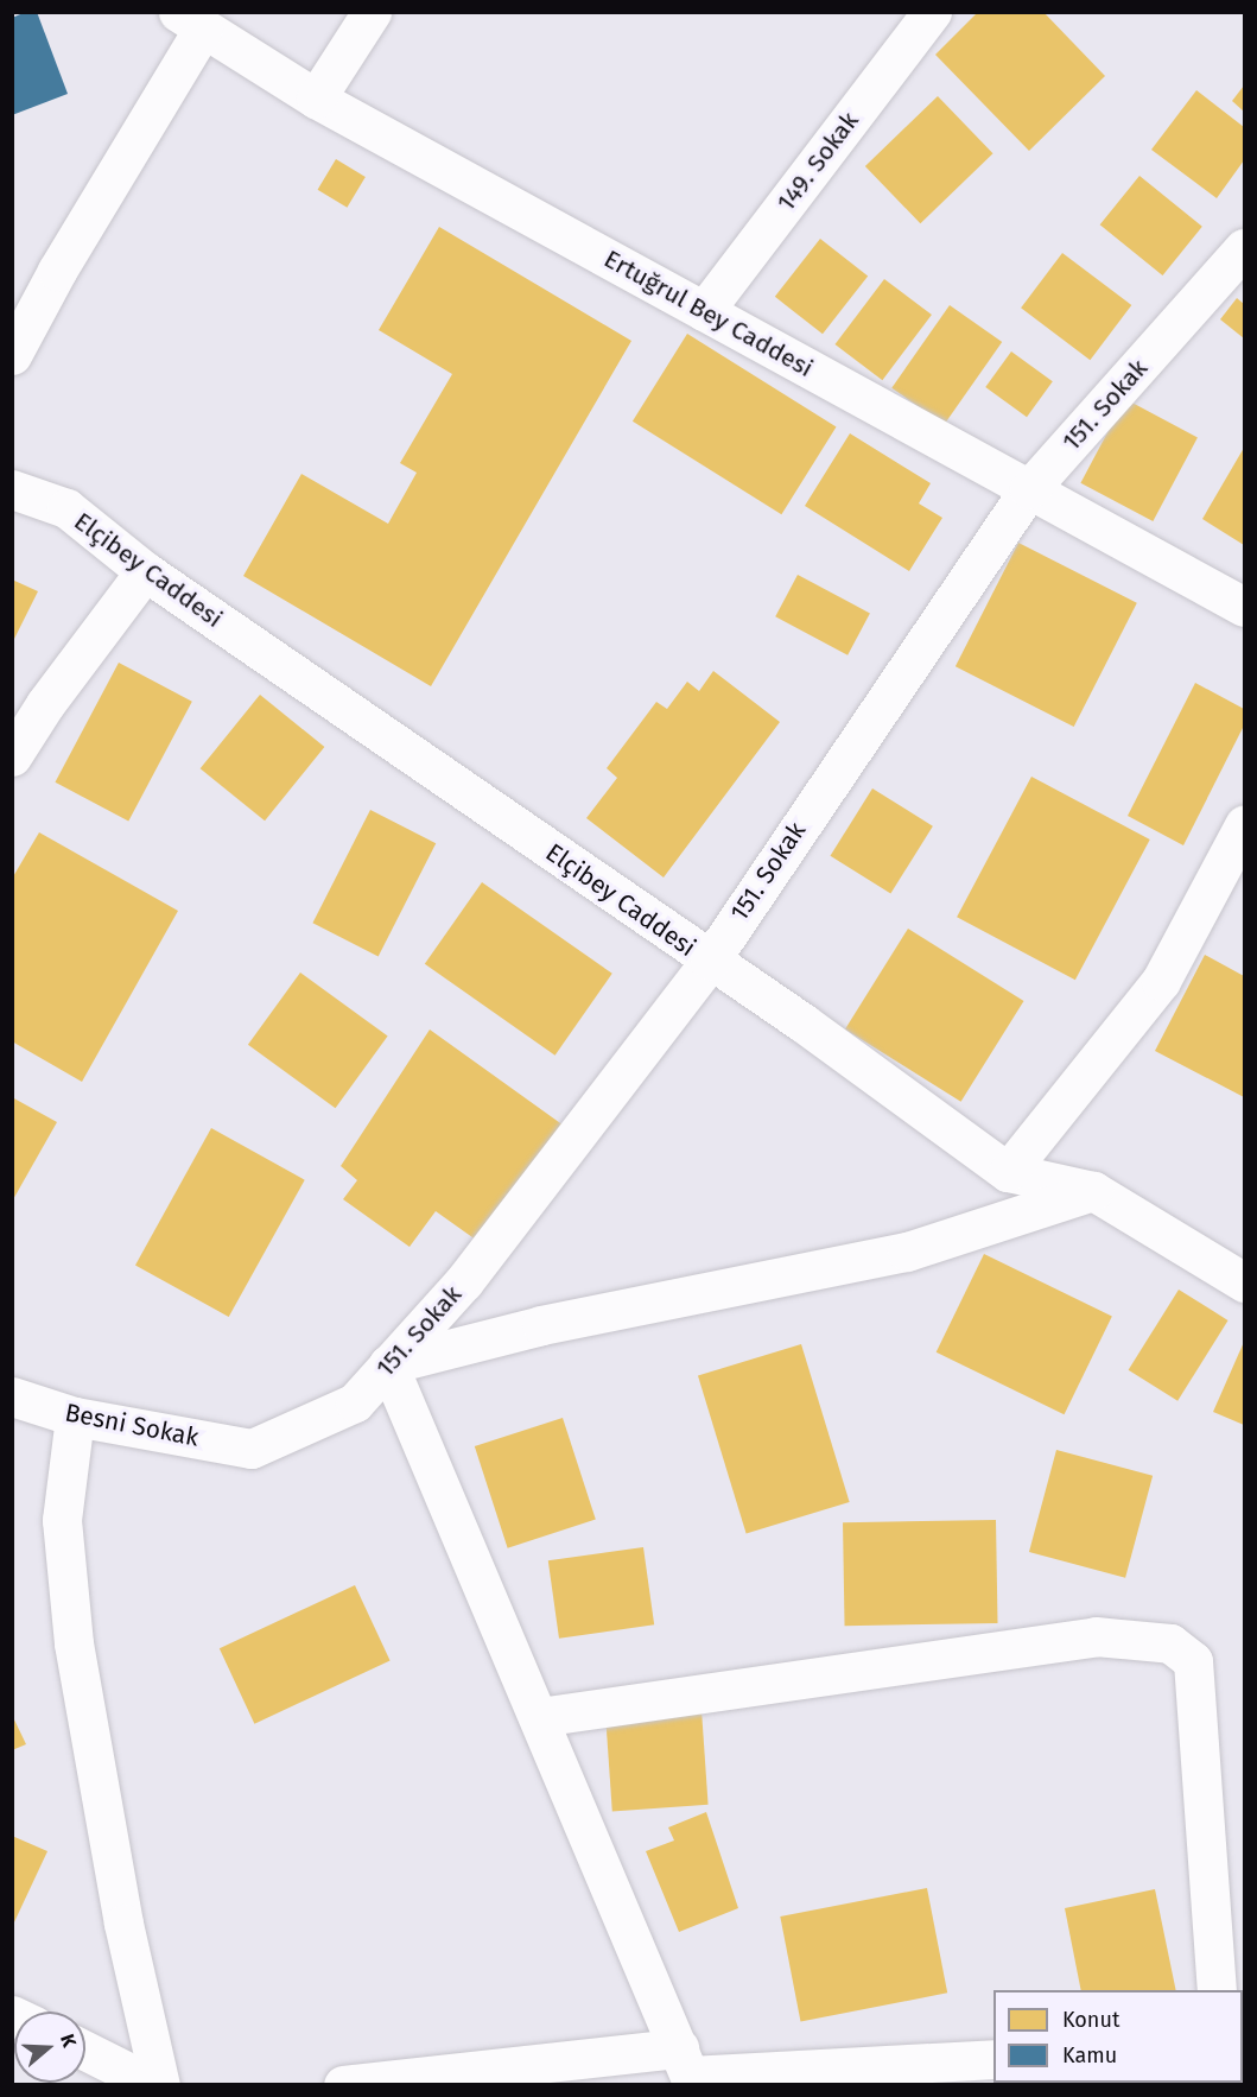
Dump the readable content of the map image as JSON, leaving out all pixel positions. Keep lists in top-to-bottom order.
{
  "streets": {
    "street": [
      "149. Sokak",
      "Ertuğrul Bey Caddesi",
      "151. Sokak",
      "Elçibey Caddesi",
      "Besni Sokak"
    ]
  },
  "crossings": [
    ["149. Sokak", "Ertuğrul Bey Caddesi"],
    ["Ertuğrul Bey Caddesi", "151. Sokak"],
    ["151. Sokak", "Elçibey Caddesi"],
    ["151. Sokak", "Besni Sokak"]
  ],
  "legend": ["Konut", "Kamu"],
  "north": "right"
}
